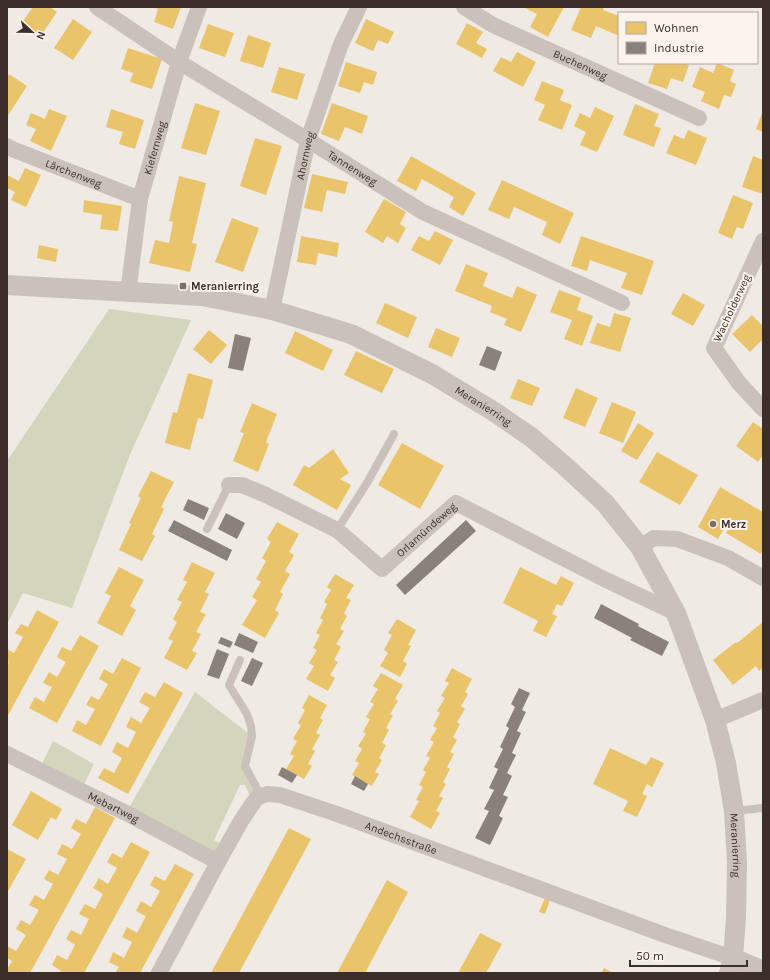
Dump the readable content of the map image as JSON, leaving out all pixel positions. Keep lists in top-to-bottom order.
{
  "streets": {
    "street": [
      "Buchenweg",
      "Kiefernweg",
      "Ahornweg",
      "Tannenweg",
      "Lärchenweg",
      "Wacholderweg",
      "Meranierring",
      "Orlamündeweg",
      "Mebartweg",
      "Andechsstraße"
    ]
  },
  "crossings": [
    ["Kiefernweg", "Tannenweg"],
    ["Kiefernweg", "Lärchenweg"],
    ["Kiefernweg", "Meranierring"],
    ["Ahornweg", "Tannenweg"],
    ["Ahornweg", "Meranierring"],
    ["Meranierring", "Orlamündeweg"],
    ["Meranierring", "Andechsstraße"]
  ],
  "places": {
    "transit": ["Meranierring"],
    "other": ["Merz"]
  },
  "legend": ["Wohnen", "Industrie"],
  "scale_bar": "50 m",
  "north": "right"
}
